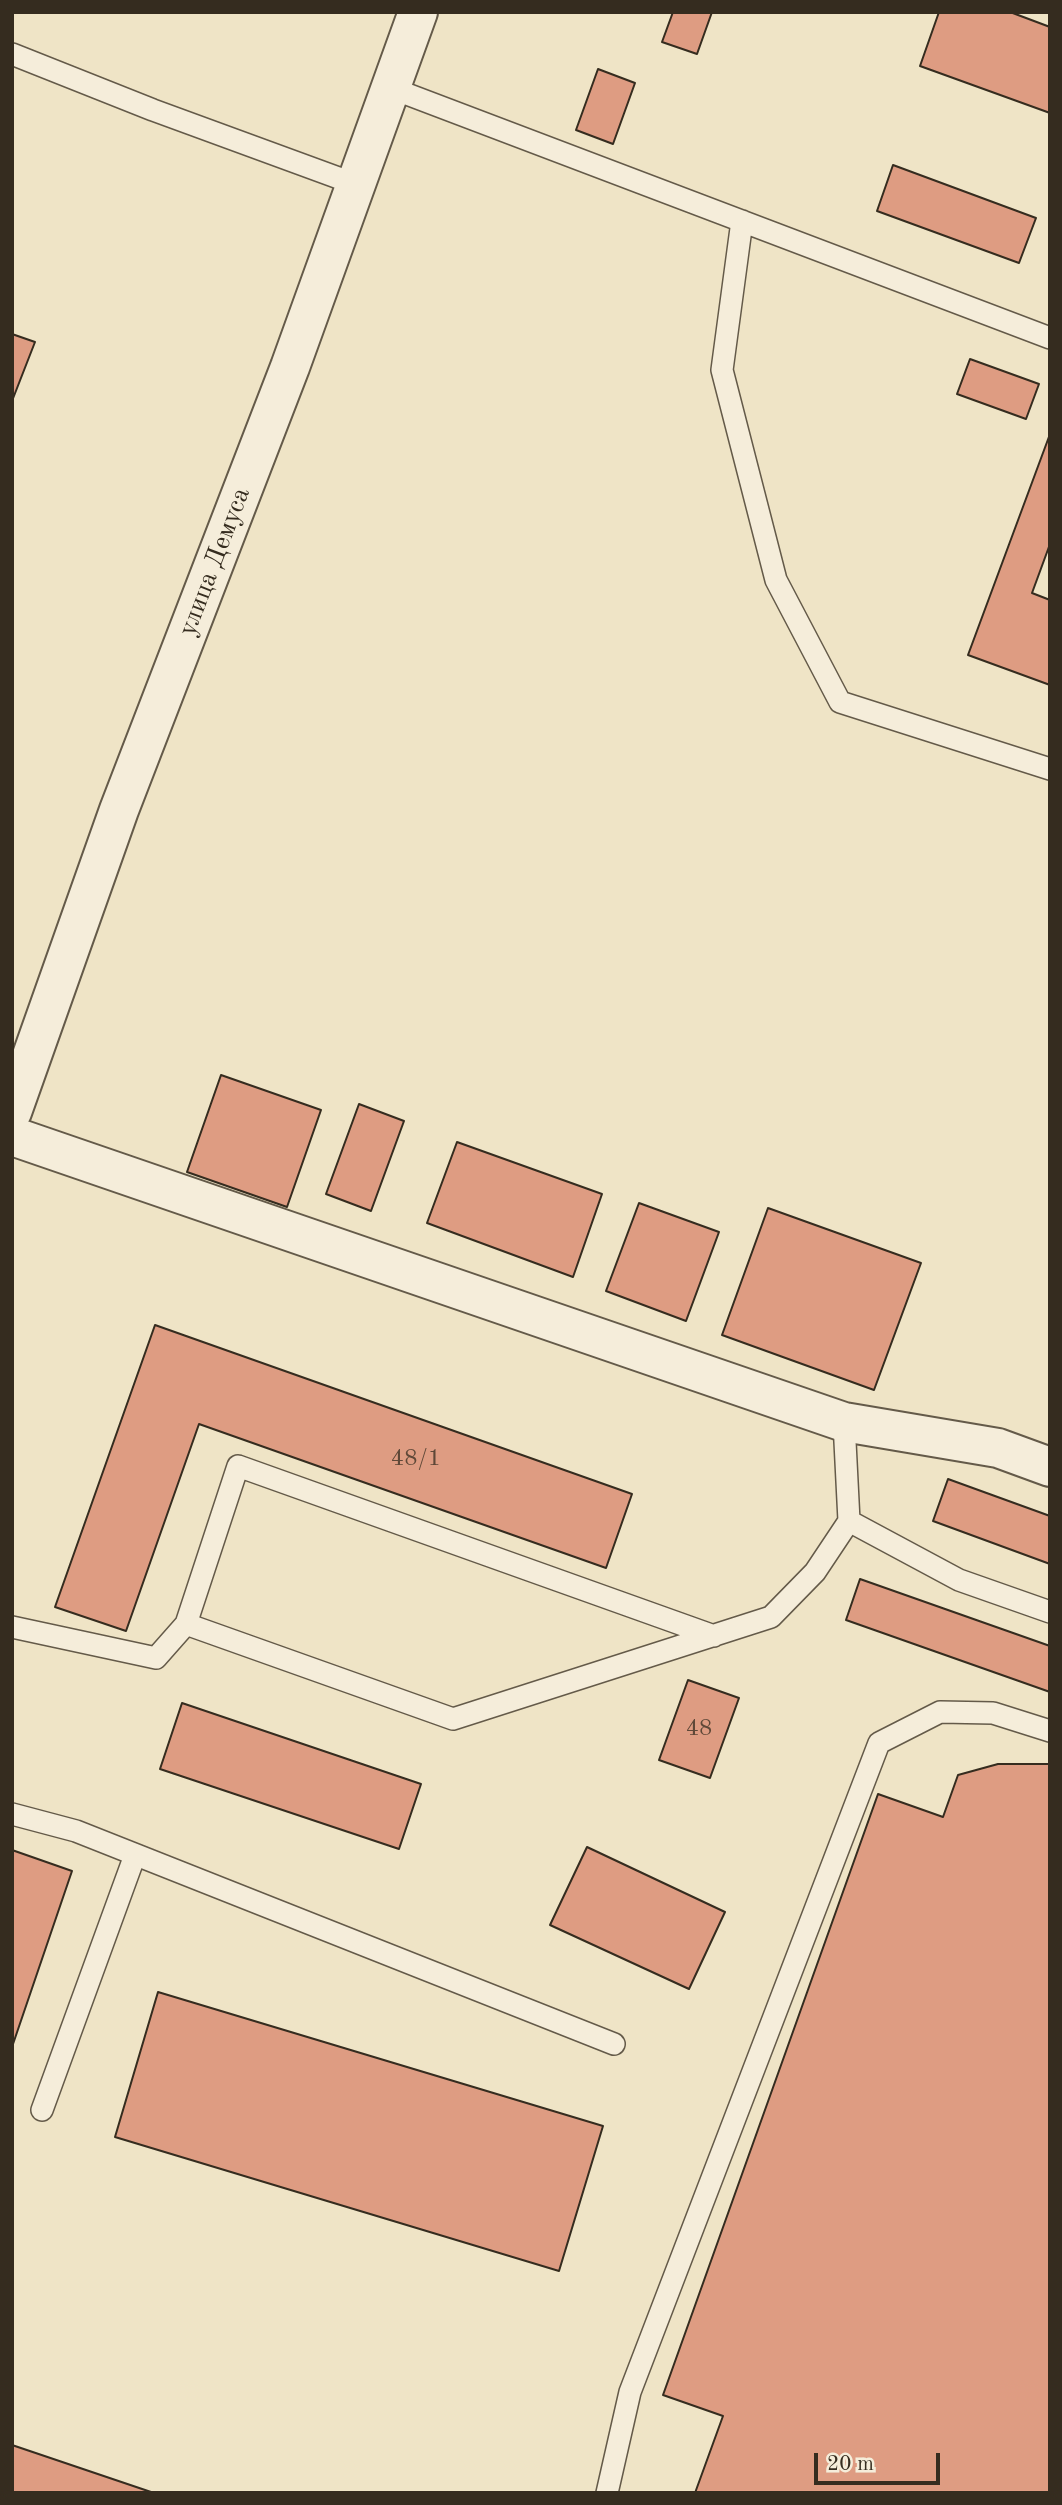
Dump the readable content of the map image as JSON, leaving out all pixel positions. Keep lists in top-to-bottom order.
{
  "streets": {
    "street": ["улица Демуса"]
  },
  "house_numbers": ["48/1", "48"],
  "scale_bar": "20 m"
}
